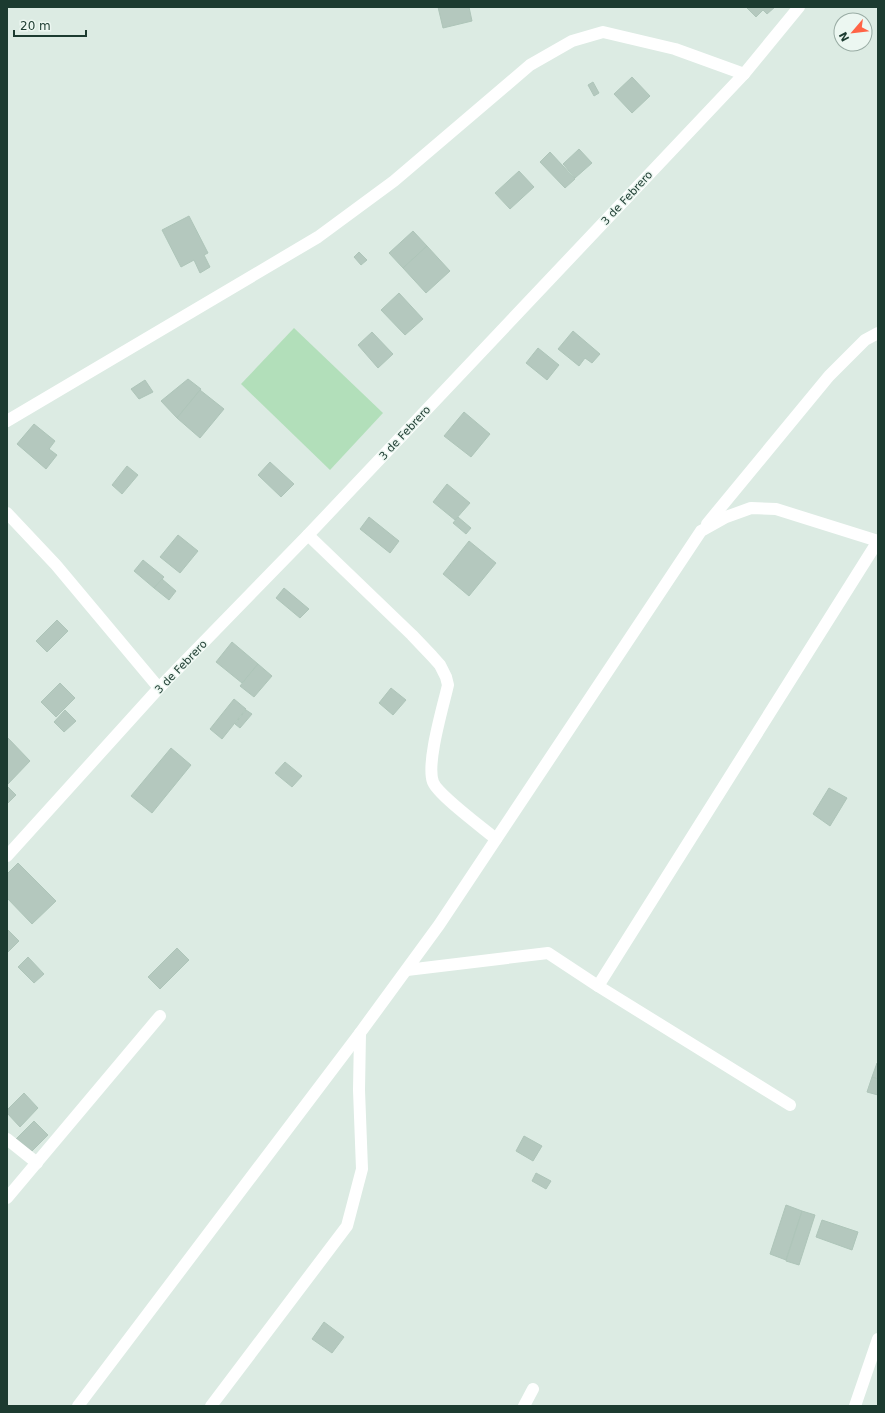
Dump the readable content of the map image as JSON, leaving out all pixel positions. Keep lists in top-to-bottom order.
{
  "streets": {
    "street": ["3 de Febrero"]
  },
  "scale_bar": "20 m",
  "north": "bottom left"
}
